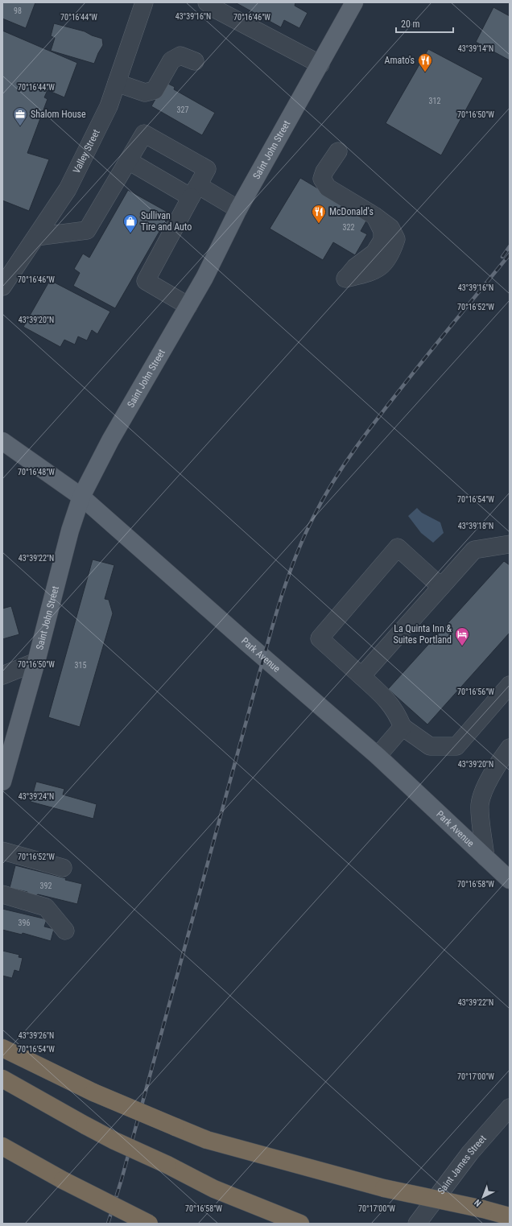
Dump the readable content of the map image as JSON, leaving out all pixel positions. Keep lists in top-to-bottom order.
{
  "streets": {
    "main road": ["Saint John Street", "Park Avenue"],
    "street": ["Valley Street", "Saint James Street"]
  },
  "crossings": [
    ["Saint John Street", "Park Avenue"]
  ],
  "places": {
    "restaurant": ["Amato's", "McDonald's"],
    "office": ["Shalom House"],
    "shop": ["Sullivan Tire and Auto"],
    "hotel": ["La Quinta Inn & Suites Portland"]
  },
  "house_numbers": [
    "98",
    "312",
    "327",
    "322",
    "315",
    "392",
    "396"
  ],
  "scale_bar": "20 m",
  "north": "bottom left",
  "coordinates": [
    "43°39'16\"N",
    "70°16'44\"W",
    "70°16'46\"W",
    "43°39'14\"N",
    "70°16'50\"W",
    "70°16'52\"W",
    "43°39'20\"N",
    "70°16'48\"W",
    "70°16'54\"W",
    "43°39'18\"N",
    "43°39'22\"N",
    "70°16'56\"W",
    "43°39'24\"N",
    "70°16'58\"W",
    "43°39'26\"N",
    "70°17'00\"W"
  ]
}
